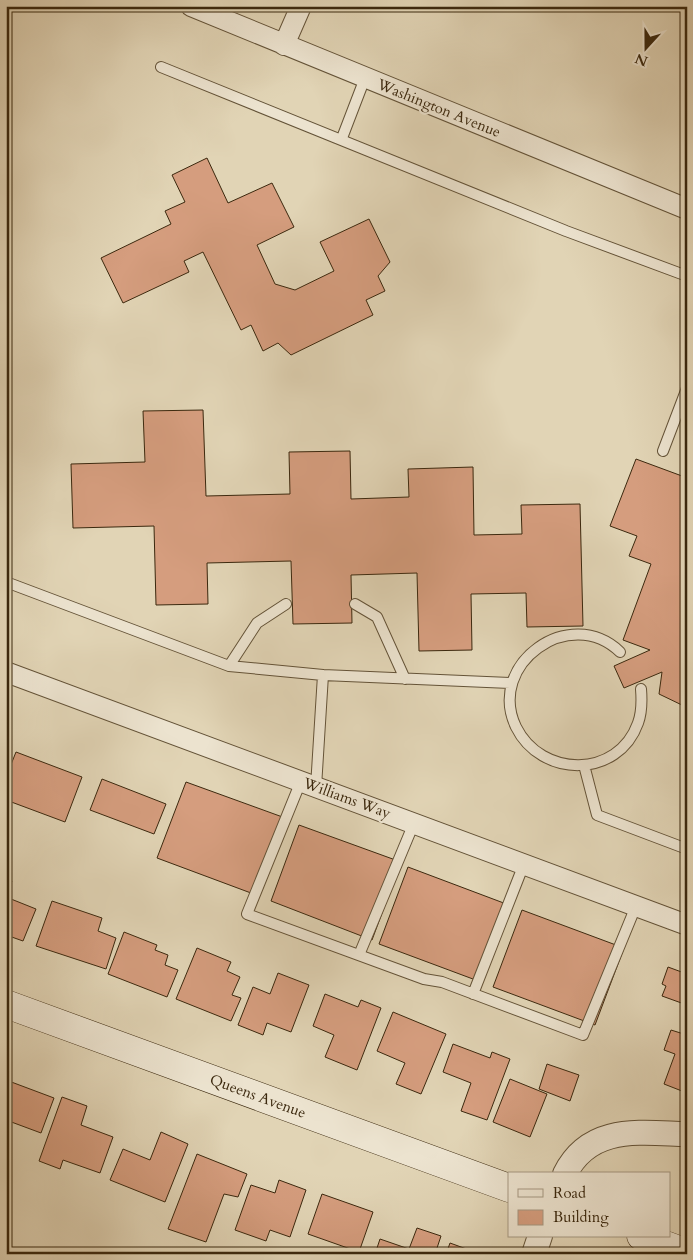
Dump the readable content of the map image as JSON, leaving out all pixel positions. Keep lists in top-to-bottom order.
{
  "streets": {
    "main road": ["Queens Avenue"],
    "street": ["Washington Avenue", "Williams Way"]
  },
  "legend": ["Road", "Building"],
  "north": "bottom"
}
